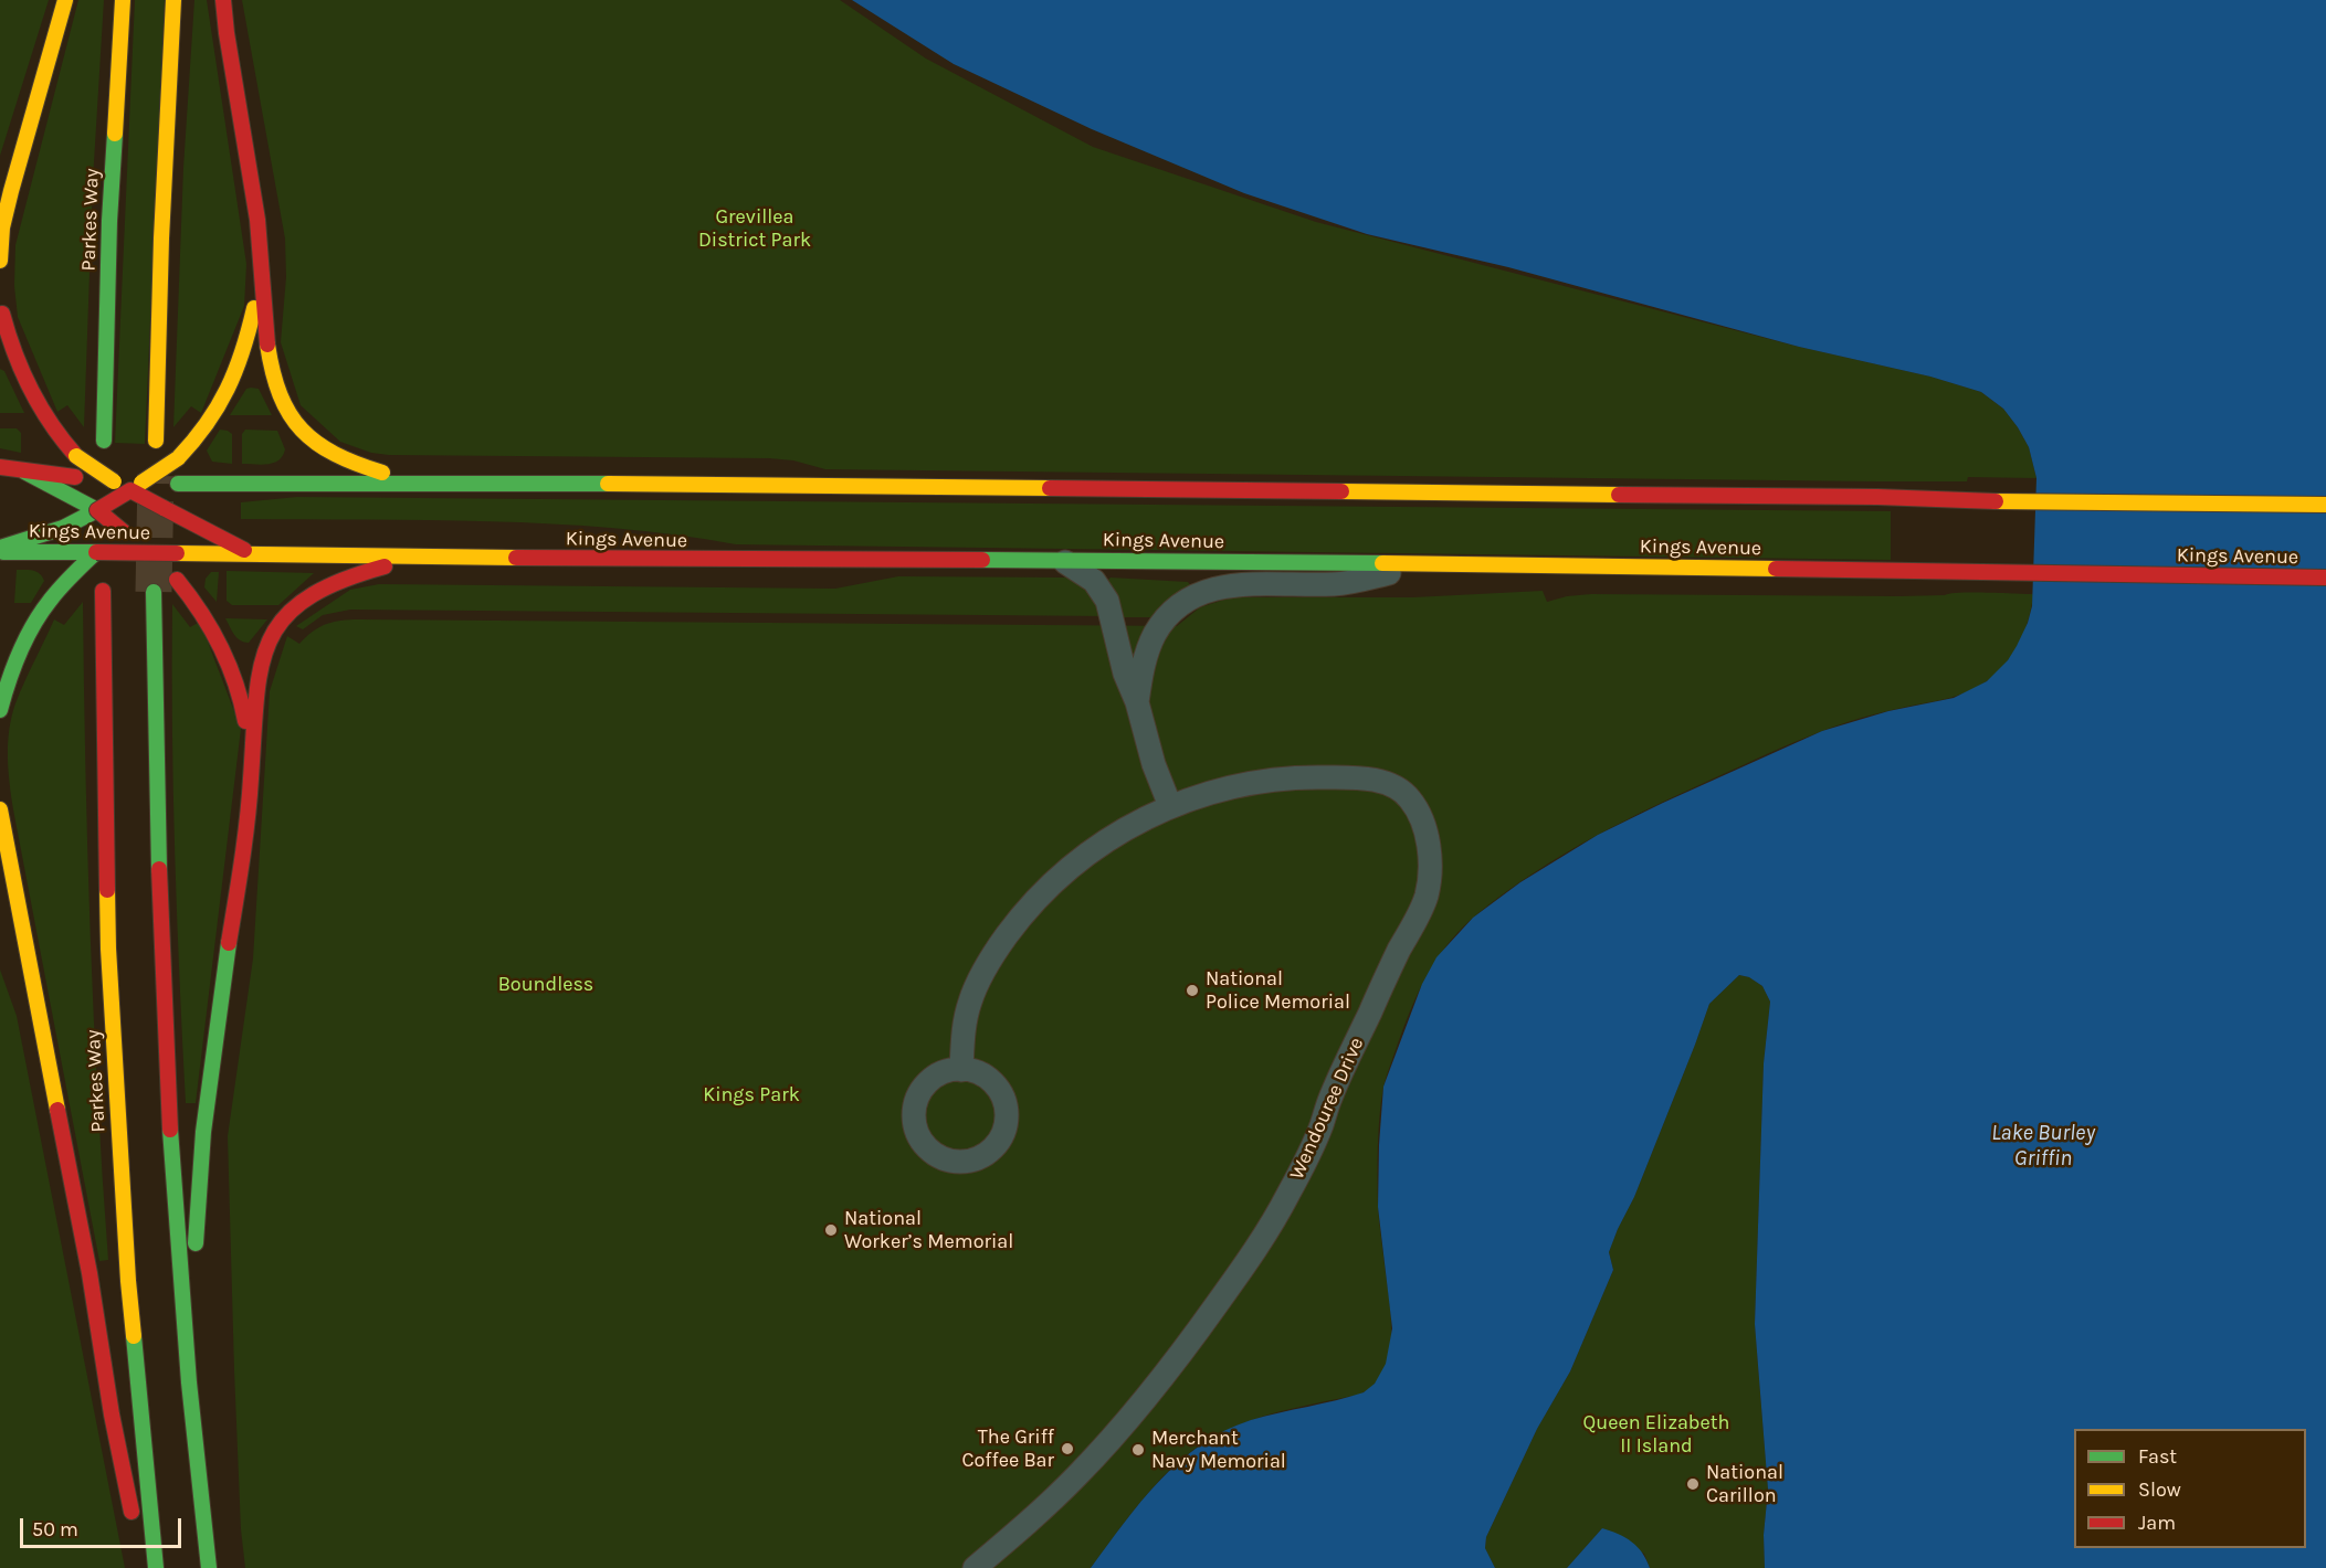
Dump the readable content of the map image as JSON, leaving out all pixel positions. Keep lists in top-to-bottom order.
{
  "streets": {
    "main road": ["Parkes Way", "Kings Avenue"],
    "street": ["Wendouree Drive"]
  },
  "water": ["Lake Burley Griffin"],
  "parks": [
    "Grevillea District Park",
    "Boundless",
    "Kings Park",
    "Queen Elizabeth II Island"
  ],
  "places": [
    "National Police Memorial",
    "National Worker’s Memorial",
    "The Griff Coffee Bar",
    "Merchant Navy Memorial",
    "National Carillon"
  ],
  "legend": ["Fast", "Slow", "Jam"],
  "scale_bar": "50 m"
}
